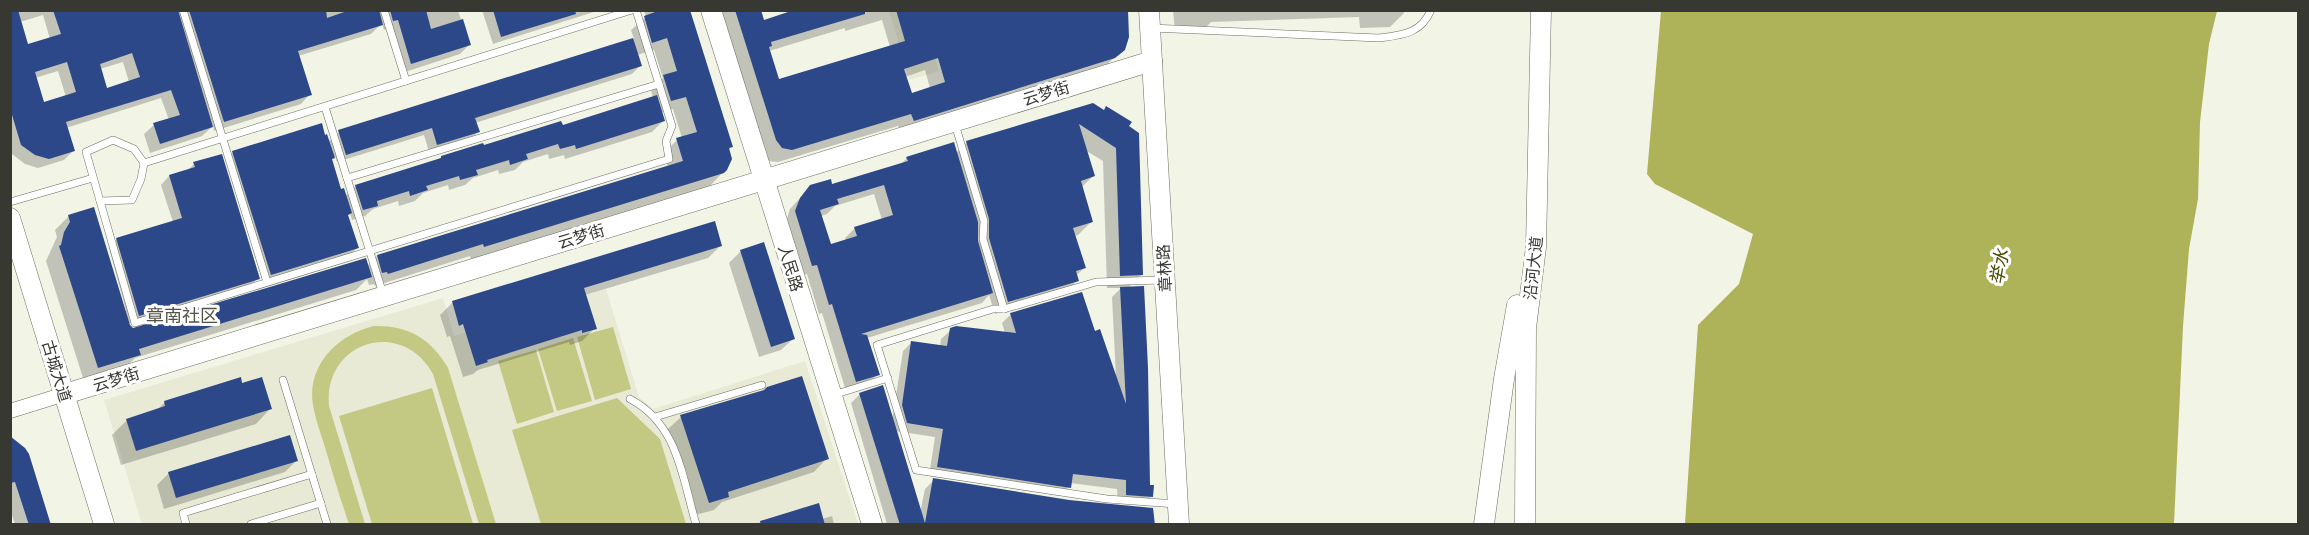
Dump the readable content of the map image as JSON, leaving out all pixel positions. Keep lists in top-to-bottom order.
{
  "streets": {
    "street": [
      "云梦街",
      "人民路",
      "章林路",
      "沿河大道",
      "古城大道"
    ]
  },
  "crossings": [
    ["云梦街", "人民路"],
    ["云梦街", "章林路"],
    ["云梦街", "古城大道"]
  ],
  "districts": ["章南社区"],
  "water": ["举水"]
}
